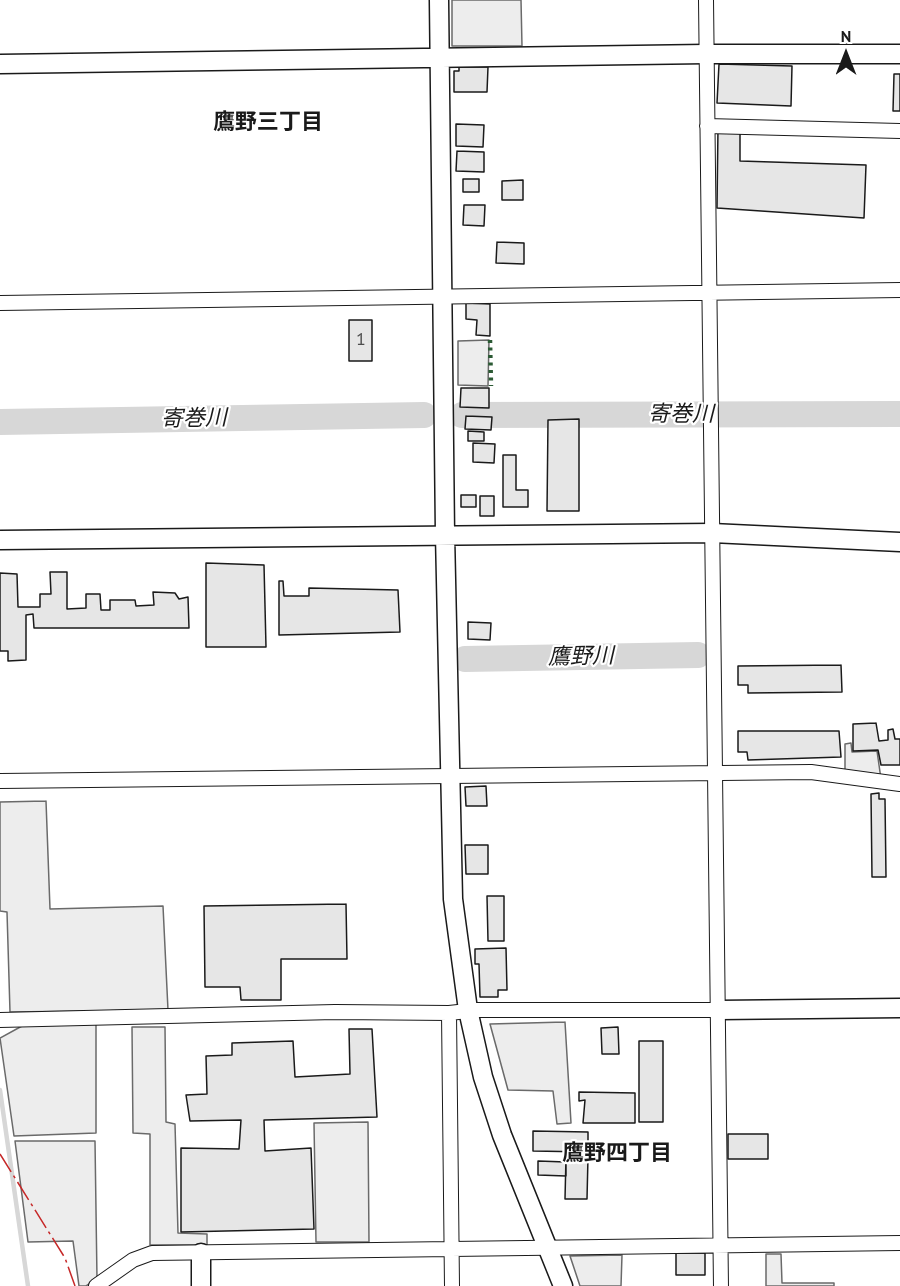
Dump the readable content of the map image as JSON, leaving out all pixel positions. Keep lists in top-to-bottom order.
{
  "districts": ["鷹野三丁目", "鷹野四丁目"],
  "water": ["寄巻川", "鷹野川"],
  "house_numbers": ["1"],
  "north": "top"
}
